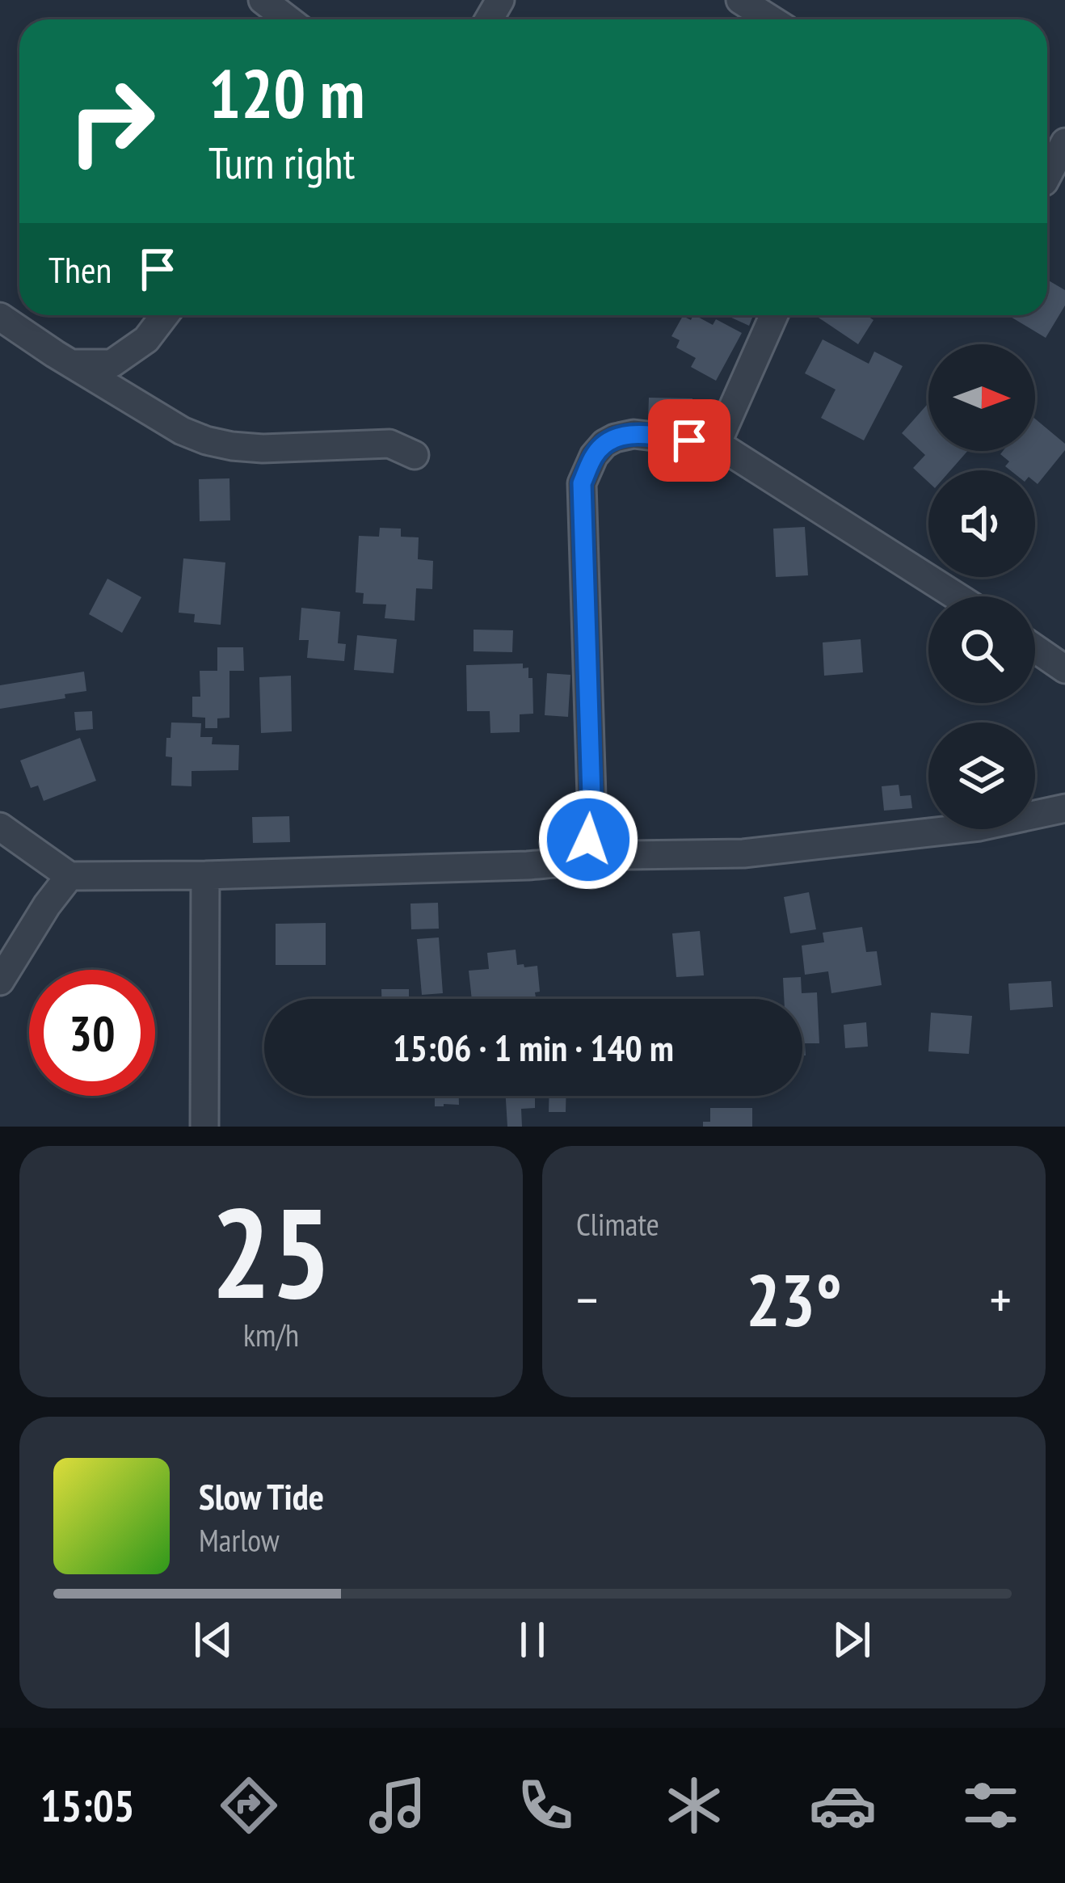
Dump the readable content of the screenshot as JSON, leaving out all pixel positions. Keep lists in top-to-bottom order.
{
  "north": "right",
  "page": {
    "turn": ["120 m", "Turn right"],
    "then": "Then",
    "limit": "30",
    "trip": "15:06 · 1 min · 140 m",
    "tile": [
      ["25", "km/h"],
      "Climate"
    ],
    "heat": ["−", "23°", "+"],
    "song": ["Slow Tide", "Marlow"],
    "tabs": "15:05"
  }
}
